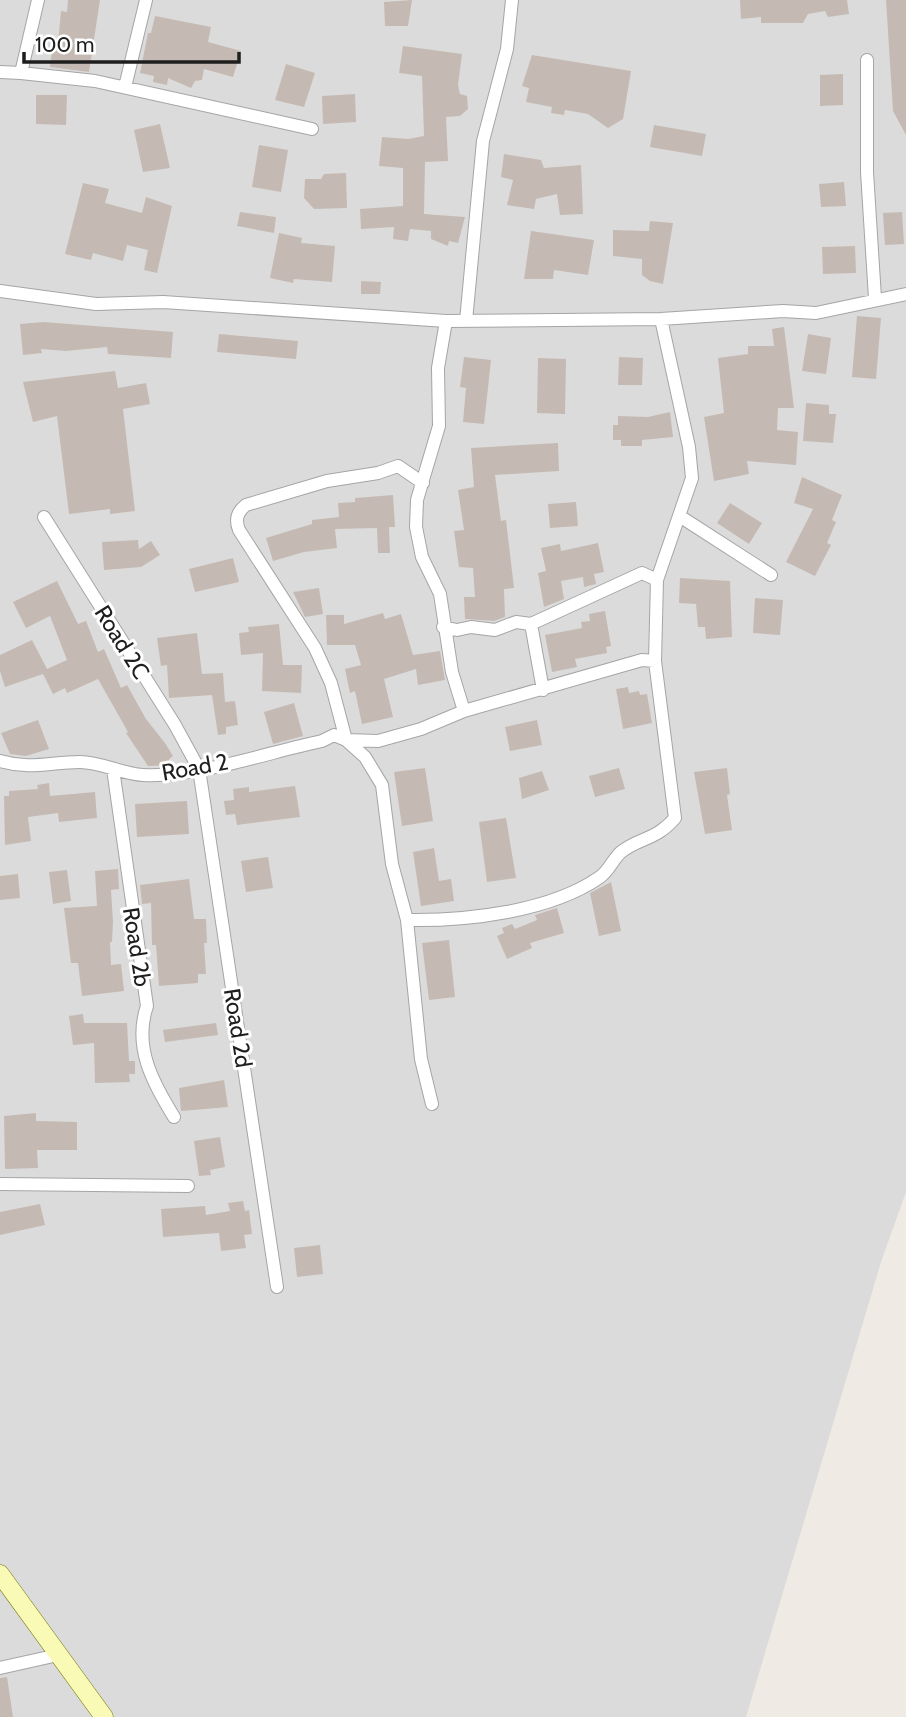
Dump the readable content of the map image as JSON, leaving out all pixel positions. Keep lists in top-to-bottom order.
{
  "streets": {
    "street": [
      "Road 2C",
      "Road 2",
      "Road 2b",
      "Road 2d"
    ]
  },
  "crossings": [
    ["Road 2C", "Road 2"],
    ["Road 2C", "Road 2d"],
    ["Road 2", "Road 2b"],
    ["Road 2", "Road 2d"]
  ],
  "scale_bar": "100 m"
}
